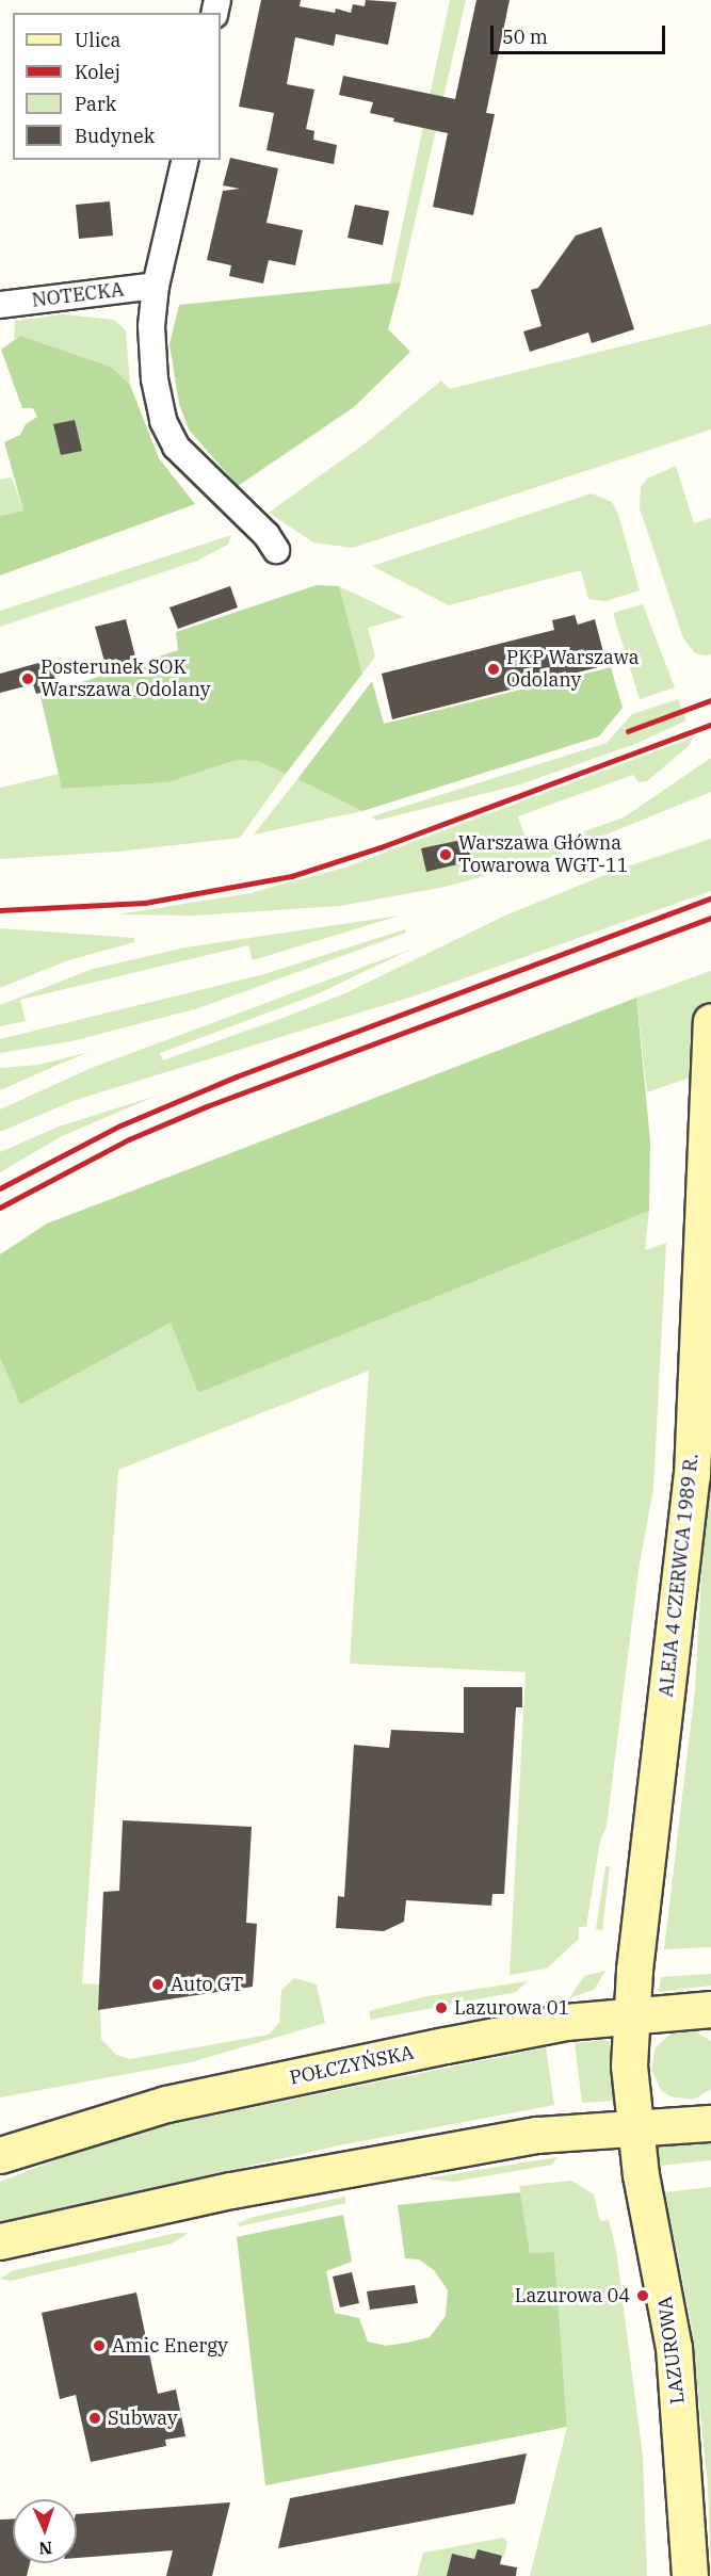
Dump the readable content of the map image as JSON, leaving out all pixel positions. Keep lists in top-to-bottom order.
{
  "streets": {
    "main road": ["ALEJA 4 CZERWCA 1989 R.", "POŁCZYŃSKA", "LAZUROWA"],
    "street": ["NOTECKA"]
  },
  "crossings": [
    ["ALEJA 4 CZERWCA 1989 R.", "POŁCZYŃSKA"],
    ["ALEJA 4 CZERWCA 1989 R.", "LAZUROWA"]
  ],
  "places": [
    "PKP Warszawa Odolany",
    "Posterunek SOK Warszawa Odolany",
    "Warszawa Główna Towarowa WGT-11",
    "Auto GT",
    "Lazurowa 01",
    "Lazurowa 04",
    "Amic Energy",
    "Subway"
  ],
  "legend": [
    "Ulica",
    "Kolej",
    "Park",
    "Budynek"
  ],
  "scale_bar": "50 m",
  "north": "bottom"
}
